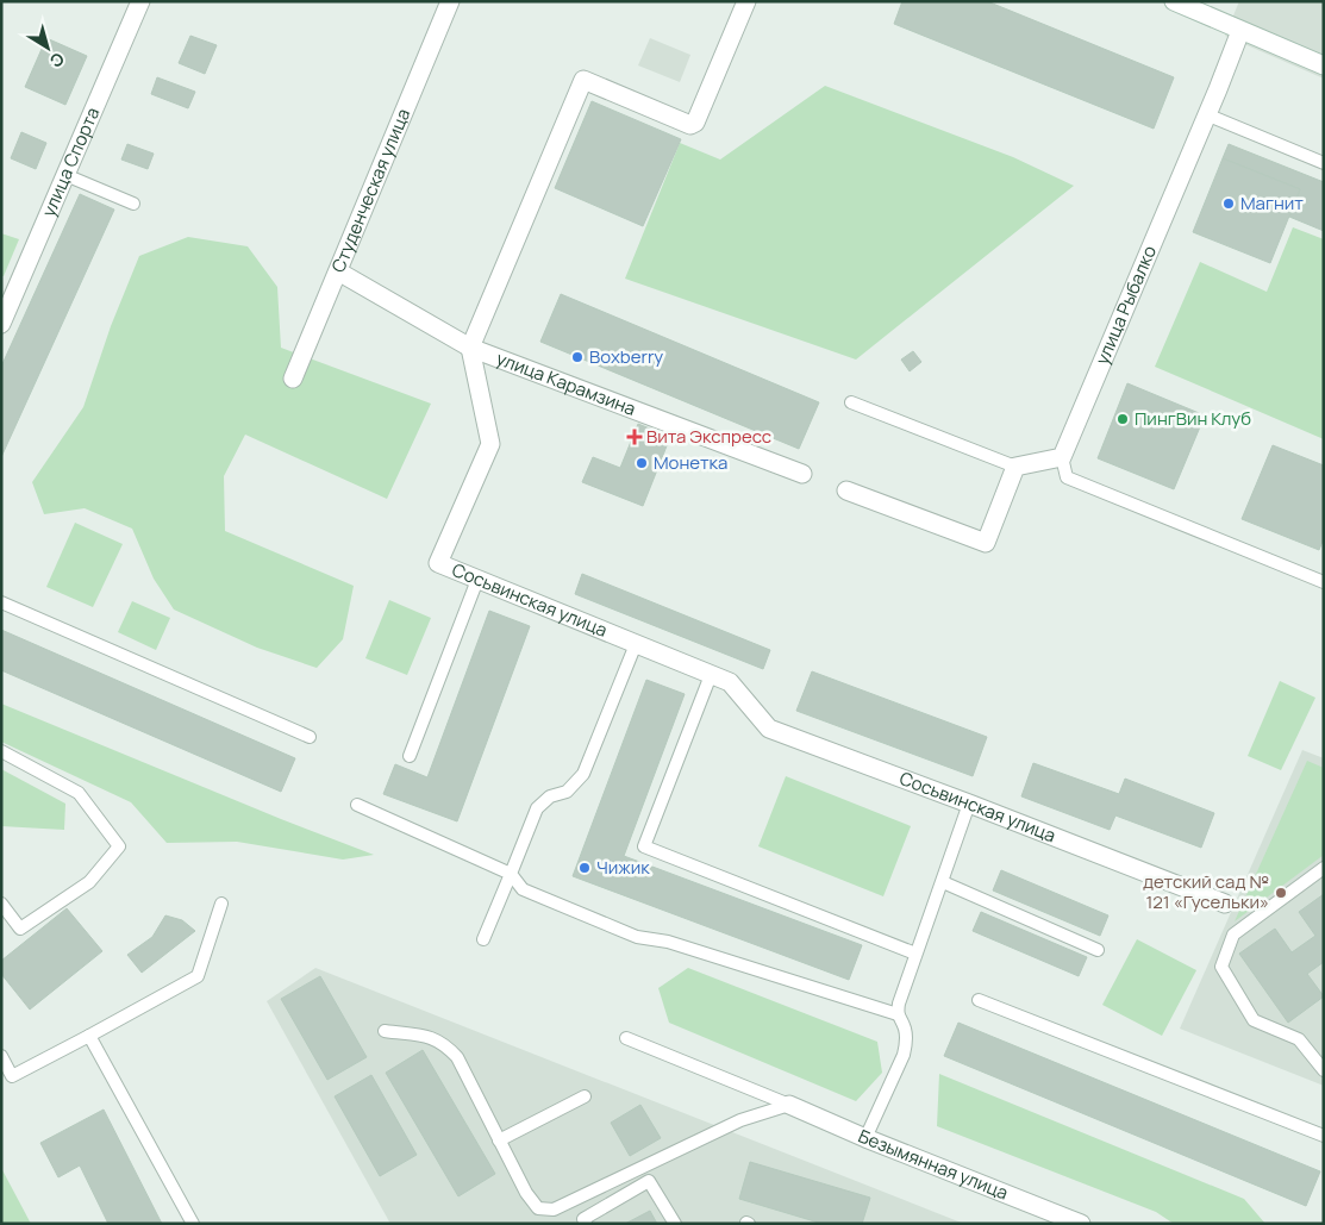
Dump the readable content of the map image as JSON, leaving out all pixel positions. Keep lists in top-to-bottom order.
{
  "streets": {
    "street": [
      "улица Спорта",
      "Студенческая улица",
      "улица Рыбалко",
      "улица Карамзина",
      "Сосьвинская улица",
      "Безымянная улица"
    ]
  },
  "crossings": [
    ["Студенческая улица", "улица Карамзина"],
    ["улица Карамзина", "Сосьвинская улица"]
  ],
  "places": {
    "other": [
      "Магнит",
      "Boxberry",
      "ПингВин Клуб",
      "Монетка",
      "Чижик",
      "детский сад № 121 «Гусельки»"
    ],
    "health": ["Вита Экспресс"]
  },
  "north": "bottom right"
}
